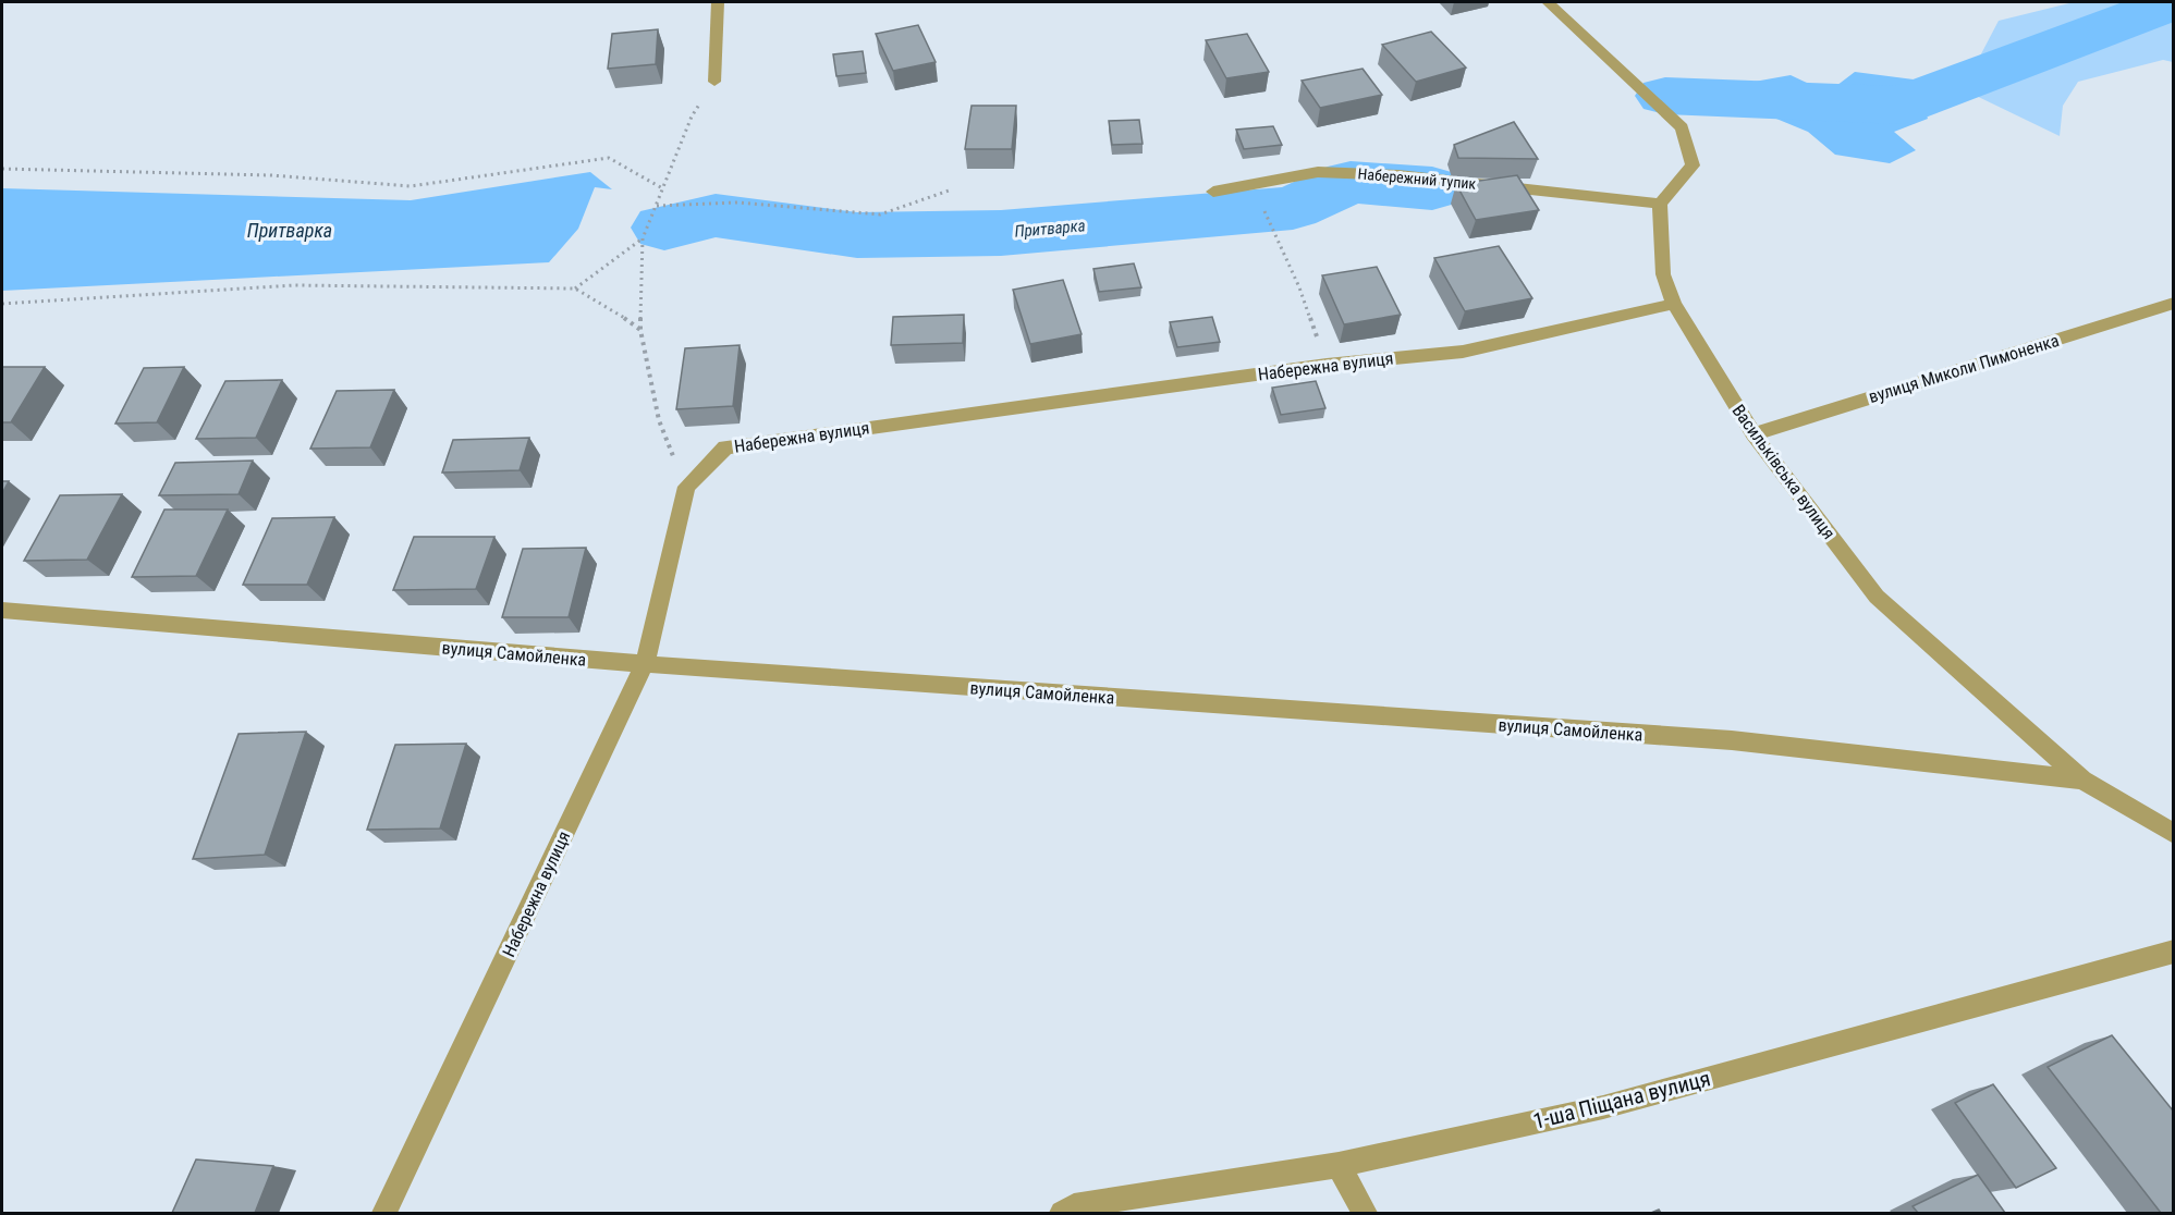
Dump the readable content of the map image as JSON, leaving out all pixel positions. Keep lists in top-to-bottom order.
{
  "streets": {
    "street": [
      "Набережний тупик",
      "Набережна вулиця",
      "вулиця Миколи Пимоненка",
      "Васильківська вулиця",
      "вулиця Самойленка",
      "1-ша Піщана вулиця"
    ]
  },
  "crossings": [
    ["Набережний тупик", "Васильківська вулиця"],
    ["Набережна вулиця", "Васильківська вулиця"],
    ["Набережна вулиця", "вулиця Самойленка"],
    ["вулиця Миколи Пимоненка", "Васильківська вулиця"],
    ["Васильківська вулиця", "вулиця Самойленка"]
  ],
  "water": ["Притварка"]
}
